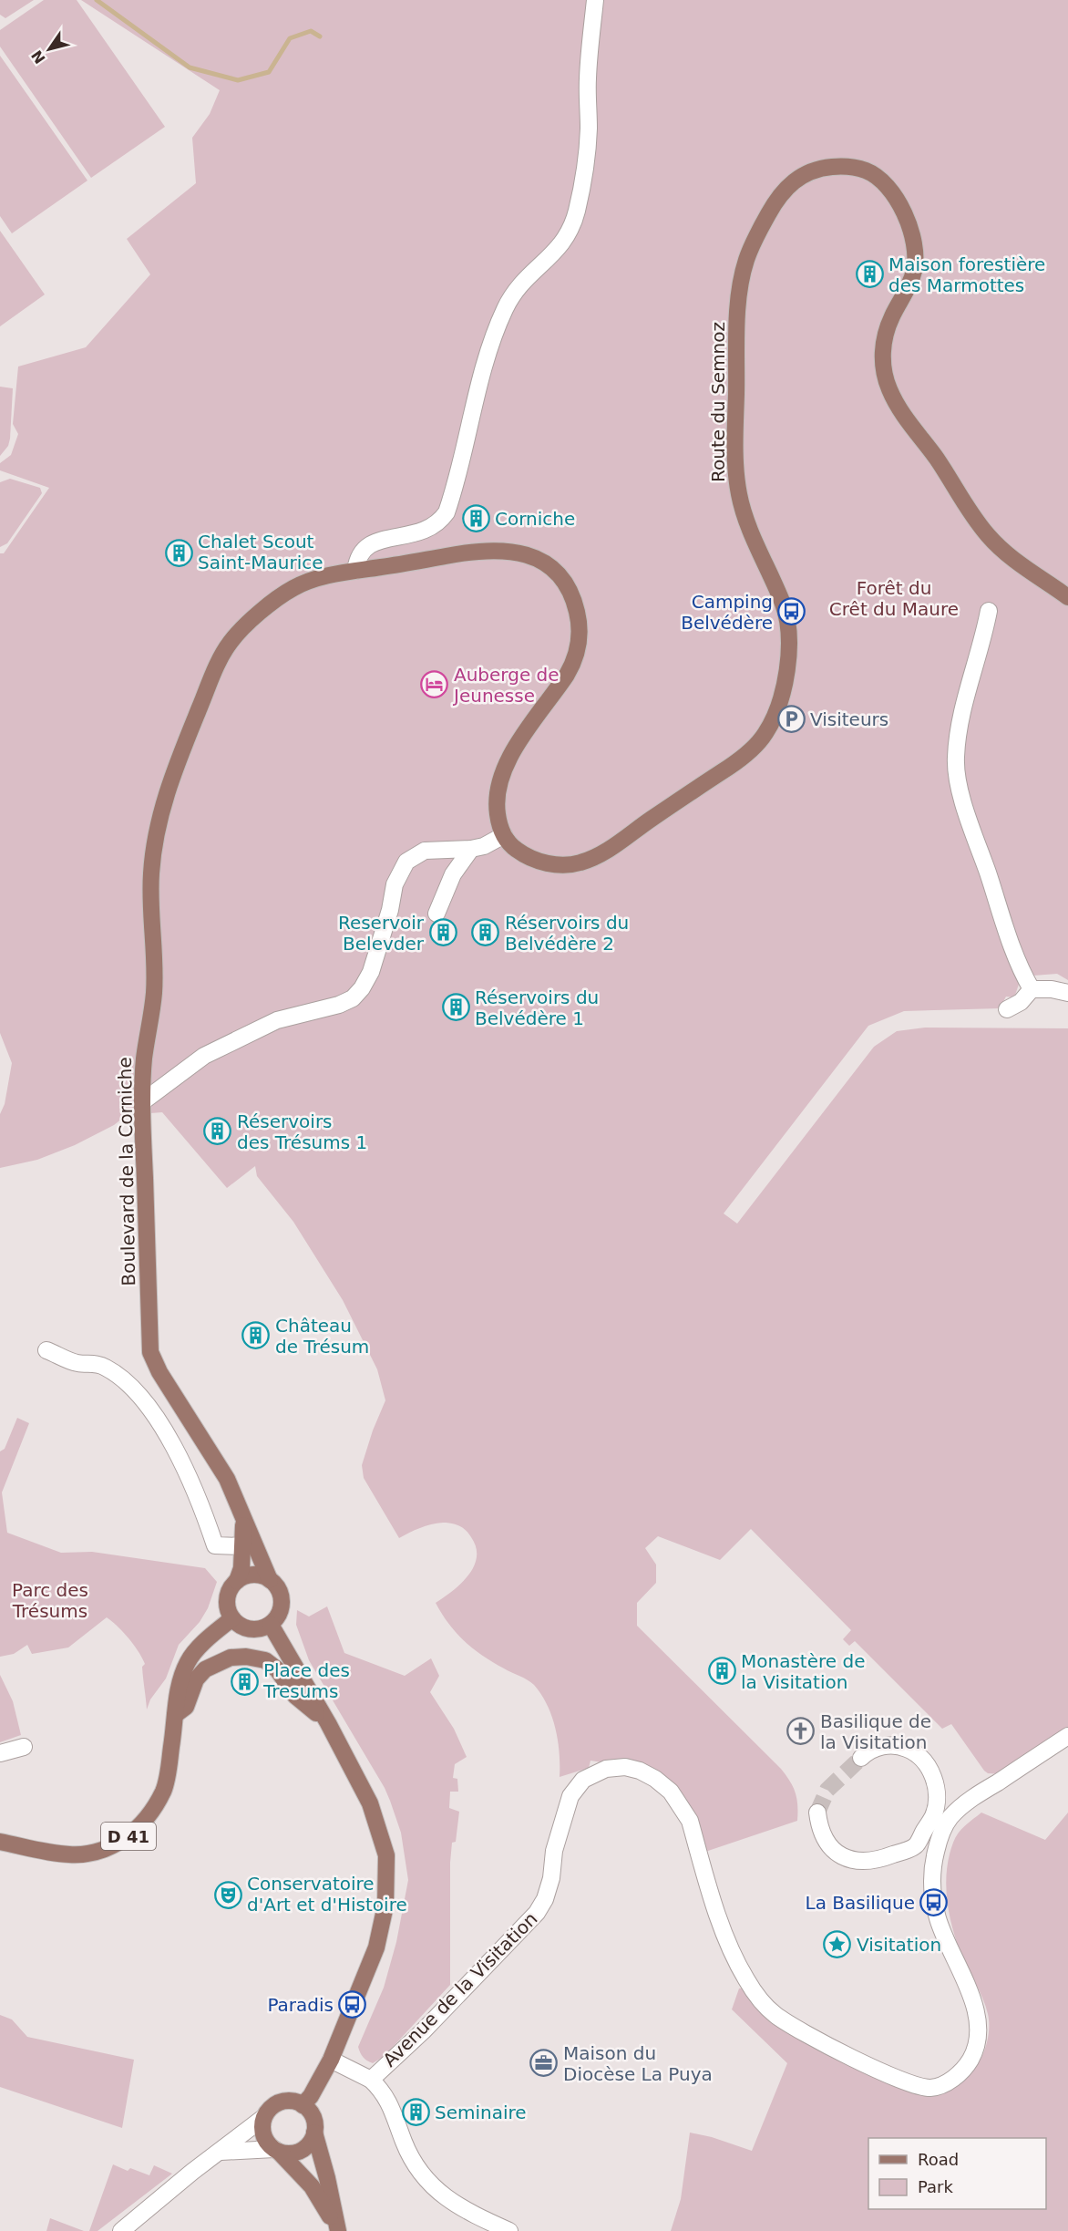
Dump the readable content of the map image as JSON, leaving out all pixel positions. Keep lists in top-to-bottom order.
{
  "streets": {
    "main road": ["Route du Semnoz", "Boulevard de la Corniche", "D 41"],
    "street": ["Avenue de la Visitation"]
  },
  "crossings": [
    ["Route du Semnoz", "Boulevard de la Corniche"],
    ["Boulevard de la Corniche", "D 41"]
  ],
  "parks": ["Forêt du Crêt du Maure", "Parc des Trésums"],
  "places": {
    "building": [
      "Maison forestière des Marmottes",
      "Corniche",
      "Chalet Scout Saint-Maurice",
      "Reservoir Belevder",
      "Réservoirs du Belvédère 2",
      "Réservoirs du Belvédère 1",
      "Réservoirs des Trésums 1",
      "Château de Trésum",
      "Monastère de la Visitation",
      "Place des Tresums",
      "Seminaire"
    ],
    "bus stop": ["Camping Belvédère", "La Basilique", "Paradis"],
    "hotel": ["Auberge de Jeunesse"],
    "parking": ["Visiteurs"],
    "church": ["Basilique de la Visitation"],
    "theatre": ["Conservatoire d'Art et d'Histoire"],
    "place": ["Visitation"],
    "office": ["Maison du Diocèse La Puya"]
  },
  "legend": ["Road", "Park"],
  "north": "bottom left"
}
